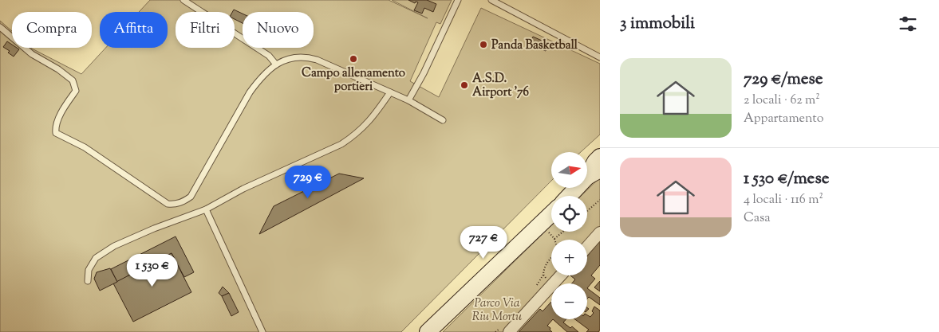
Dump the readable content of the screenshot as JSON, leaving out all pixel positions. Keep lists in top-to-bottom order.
{
  "parks": ["Parco Via Riu Mortu"],
  "places": ["Panda Basketball", "Campo allenamento portieri", "A.S.D. Airport '76"],
  "north": "right",
  "page": {
    "heading": "3 immobili",
    "chip": [
      "Compra",
      "Affitta",
      "Filtri",
      "Nuovo"
    ],
    "list": [
      {
        "name": "729 €/mese",
        "note": "2 locali · 62 m² · Appartamento"
      },
      {
        "name": "1 530 €/mese",
        "note": "4 locali · 116 m² · Casa"
      }
    ],
    "map_buttons": ["+", "−"],
    "price": ["729 €", "727 €", "1 530 €"]
  }
}
